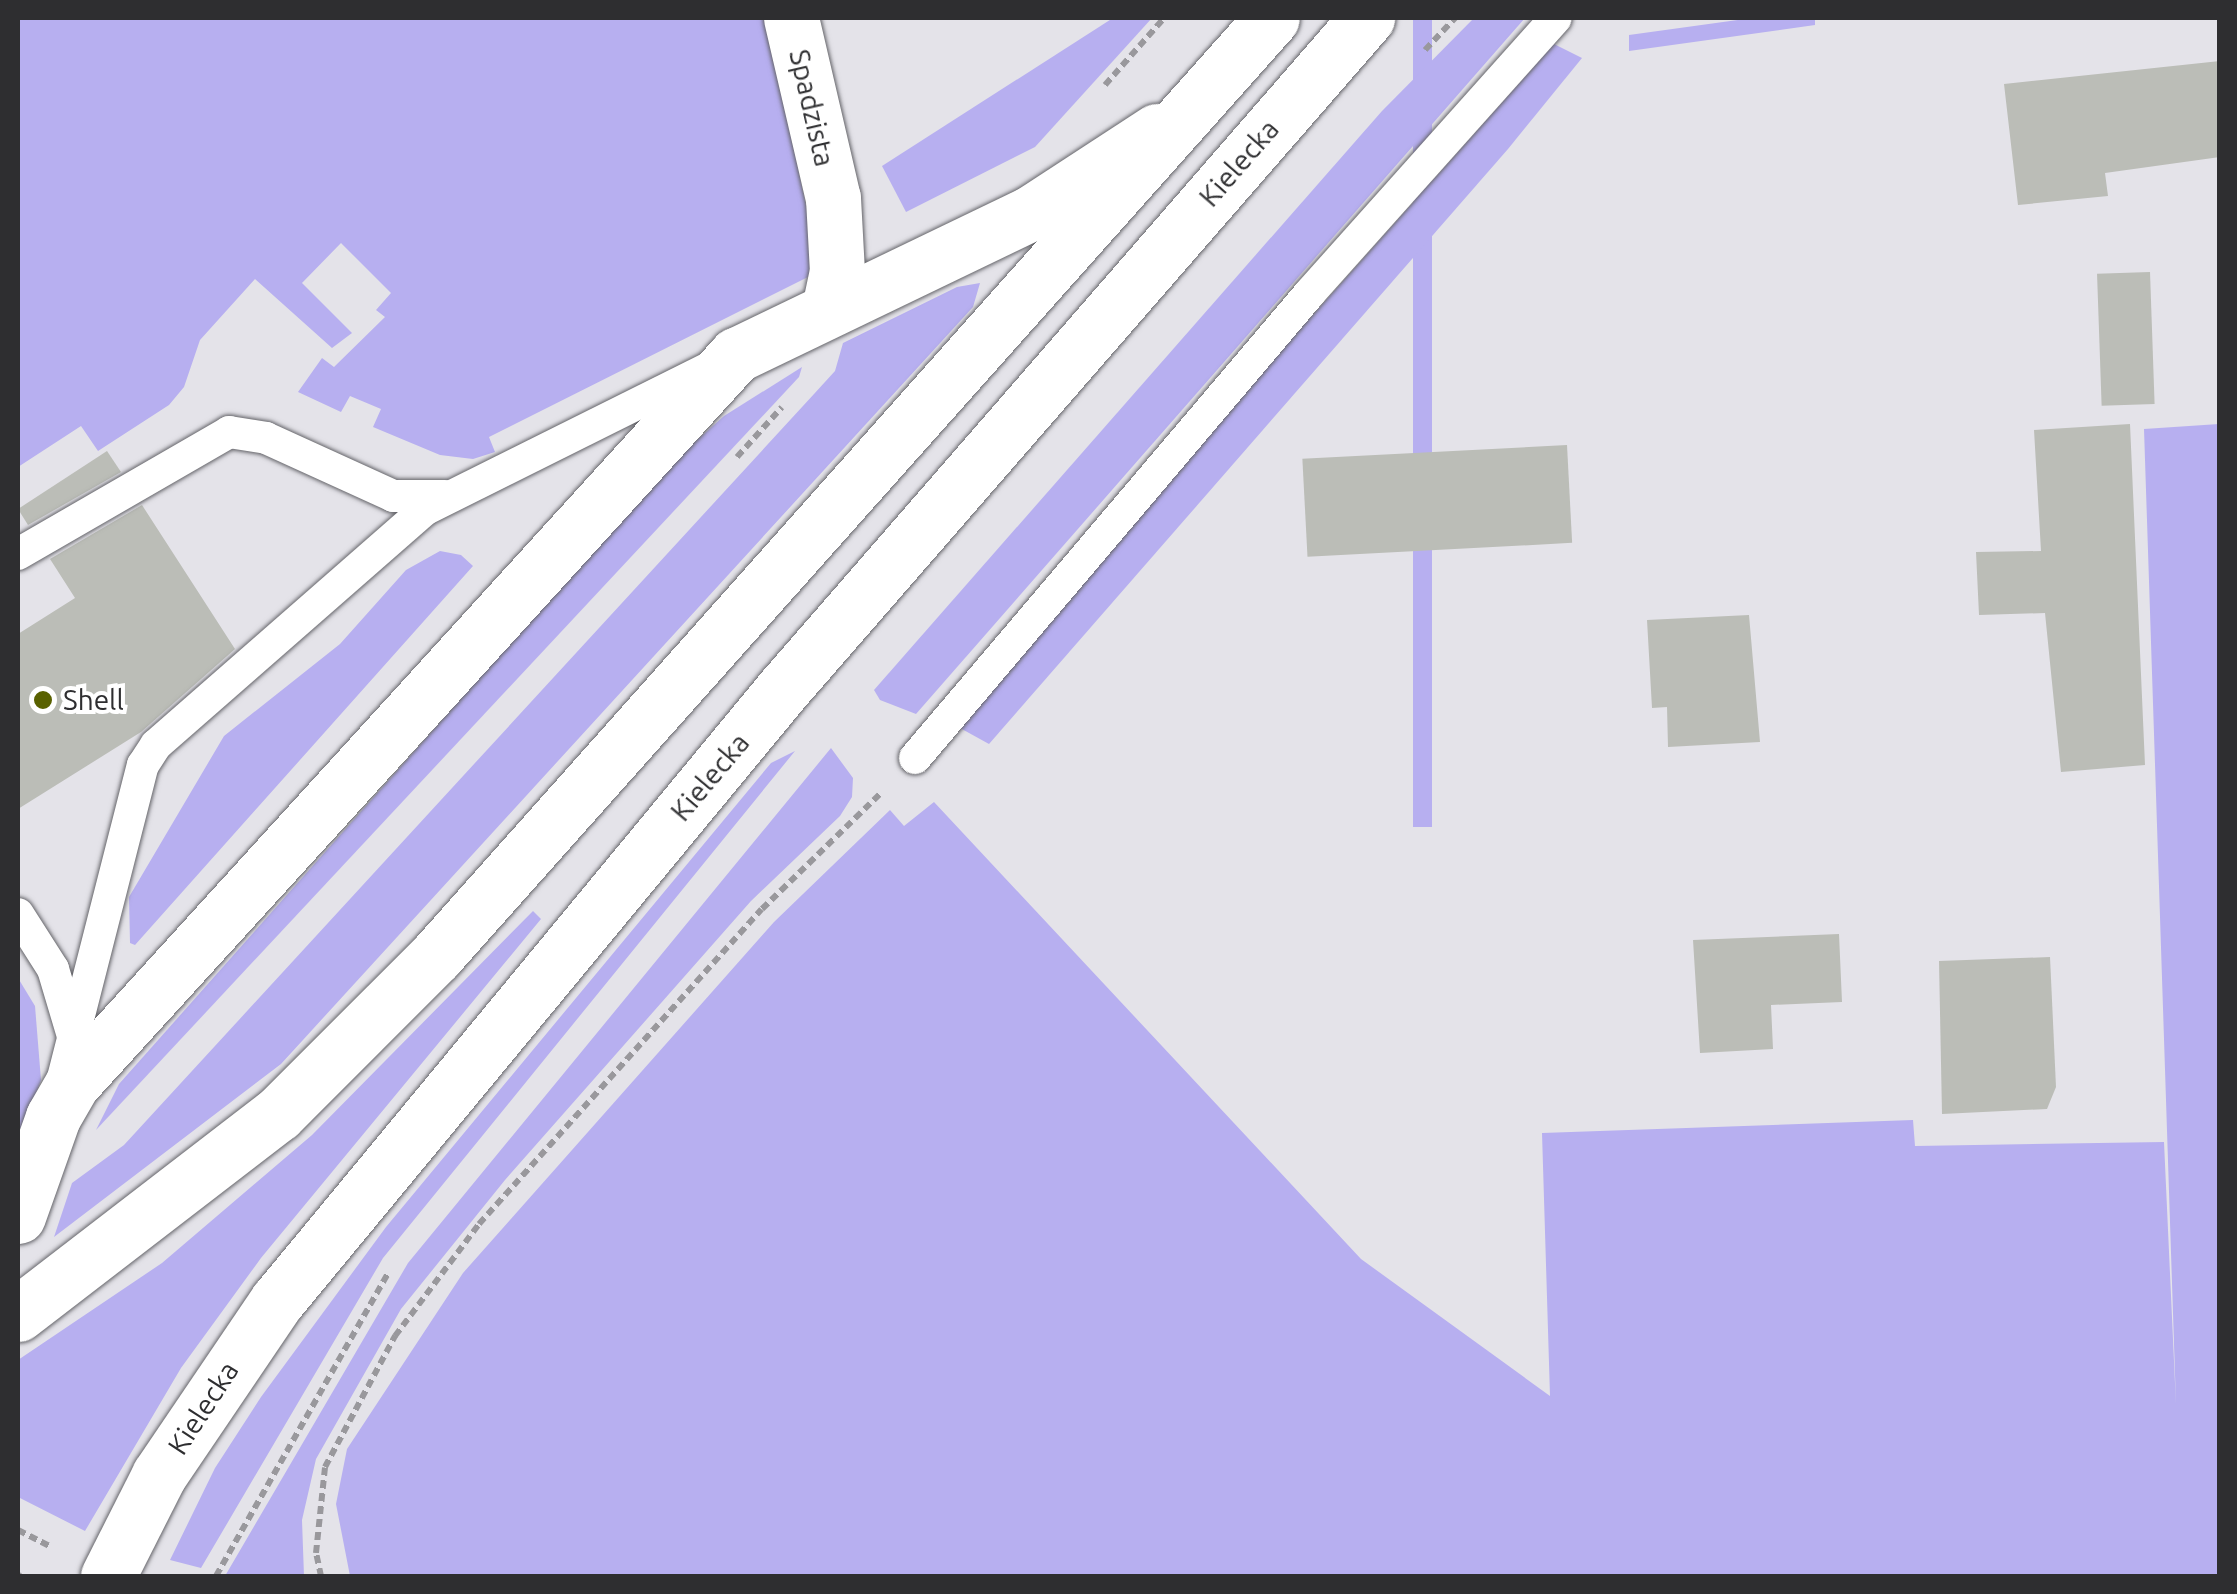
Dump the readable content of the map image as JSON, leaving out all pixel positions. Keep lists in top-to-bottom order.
{
  "streets": {
    "main road": ["Spadzista", "Kielecka"]
  },
  "places": ["Shell"]
}
